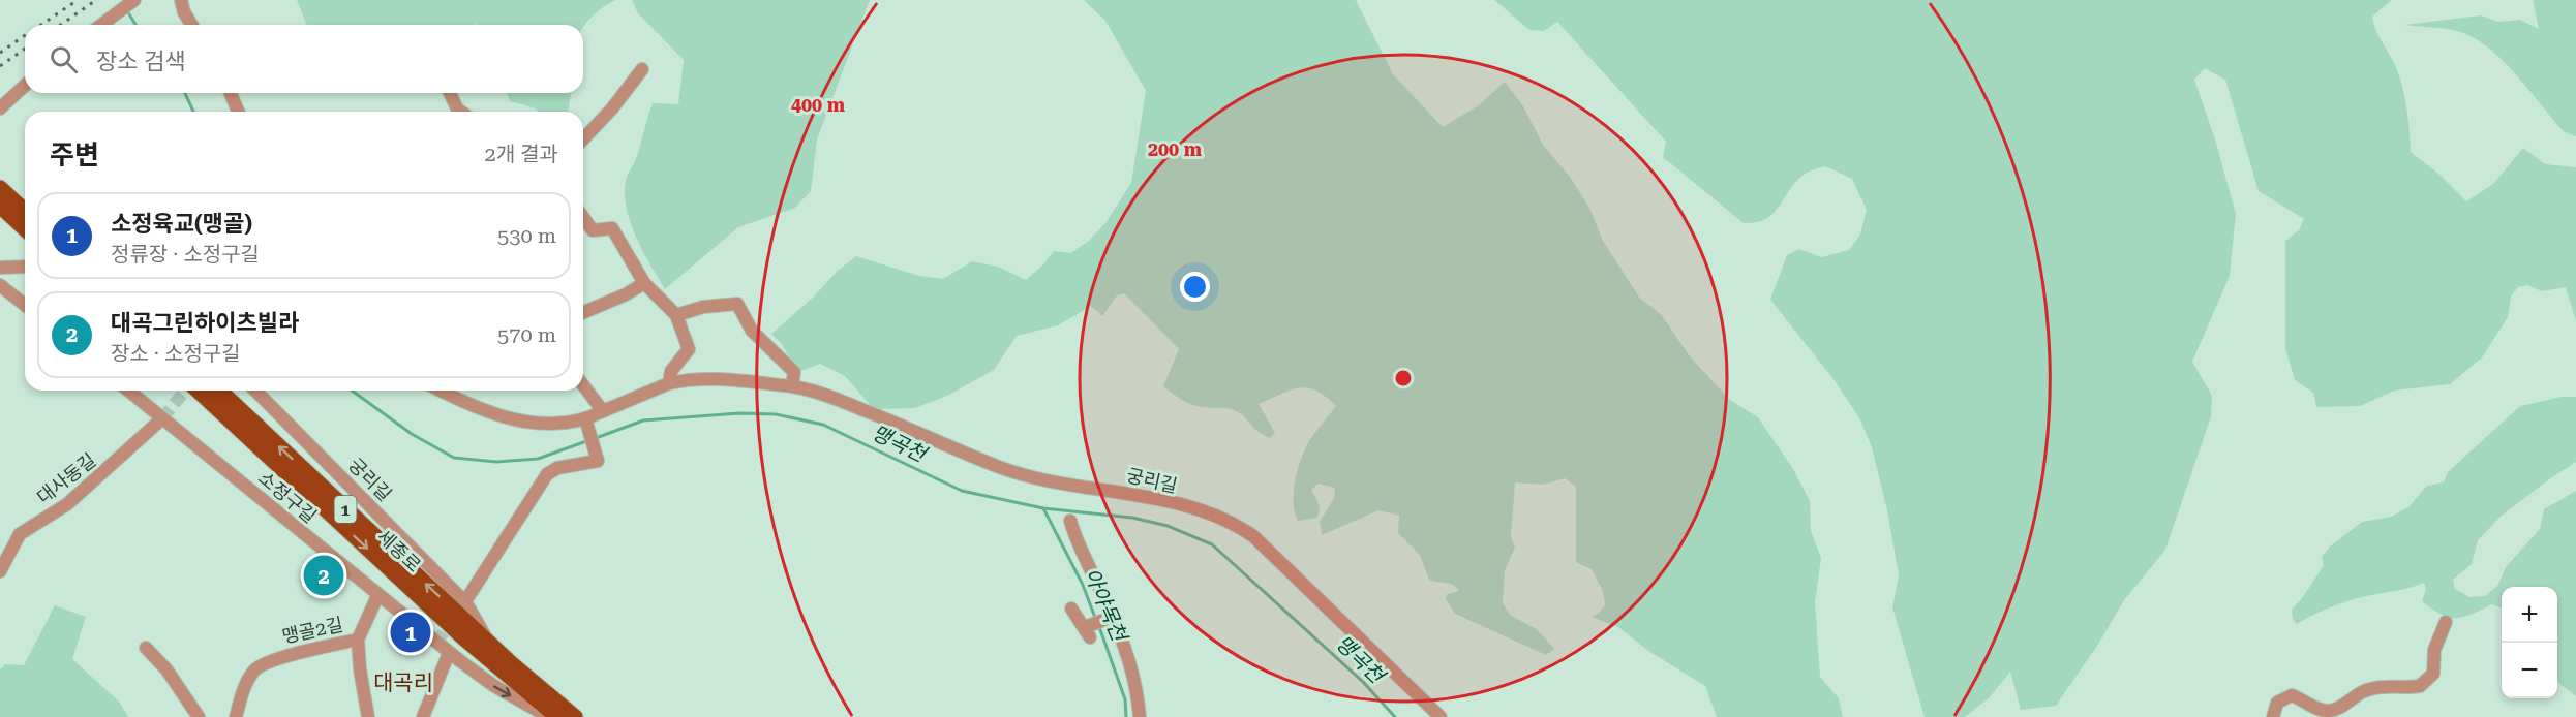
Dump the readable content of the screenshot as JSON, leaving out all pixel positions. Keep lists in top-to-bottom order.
{
  "streets": {
    "main road": ["1", "세종로"],
    "street": [
      "대사동길",
      "궁리길",
      "소정구길",
      "맹골2길"
    ]
  },
  "crossings": [
    ["대사동길", "소정구길"],
    ["궁리길", "세종로"]
  ],
  "districts": ["대곡리"],
  "water": ["맹곡천", "아야목천"],
  "page": {
    "search": "장소 검색",
    "heading": ["주변", "2개 결과"],
    "list": [
      {
        "mark": "1",
        "name": "소정육교(맹골)",
        "note": "정류장 · 소정구길",
        "value": "530 m"
      },
      {
        "mark": "2",
        "name": "대곡그린하이츠빌라",
        "note": "장소 · 소정구길",
        "value": "570 m"
      }
    ],
    "pins": ["2", "1"],
    "map_buttons": ["+", "−"]
  },
  "rings": ["400 m", "200 m"]
}
